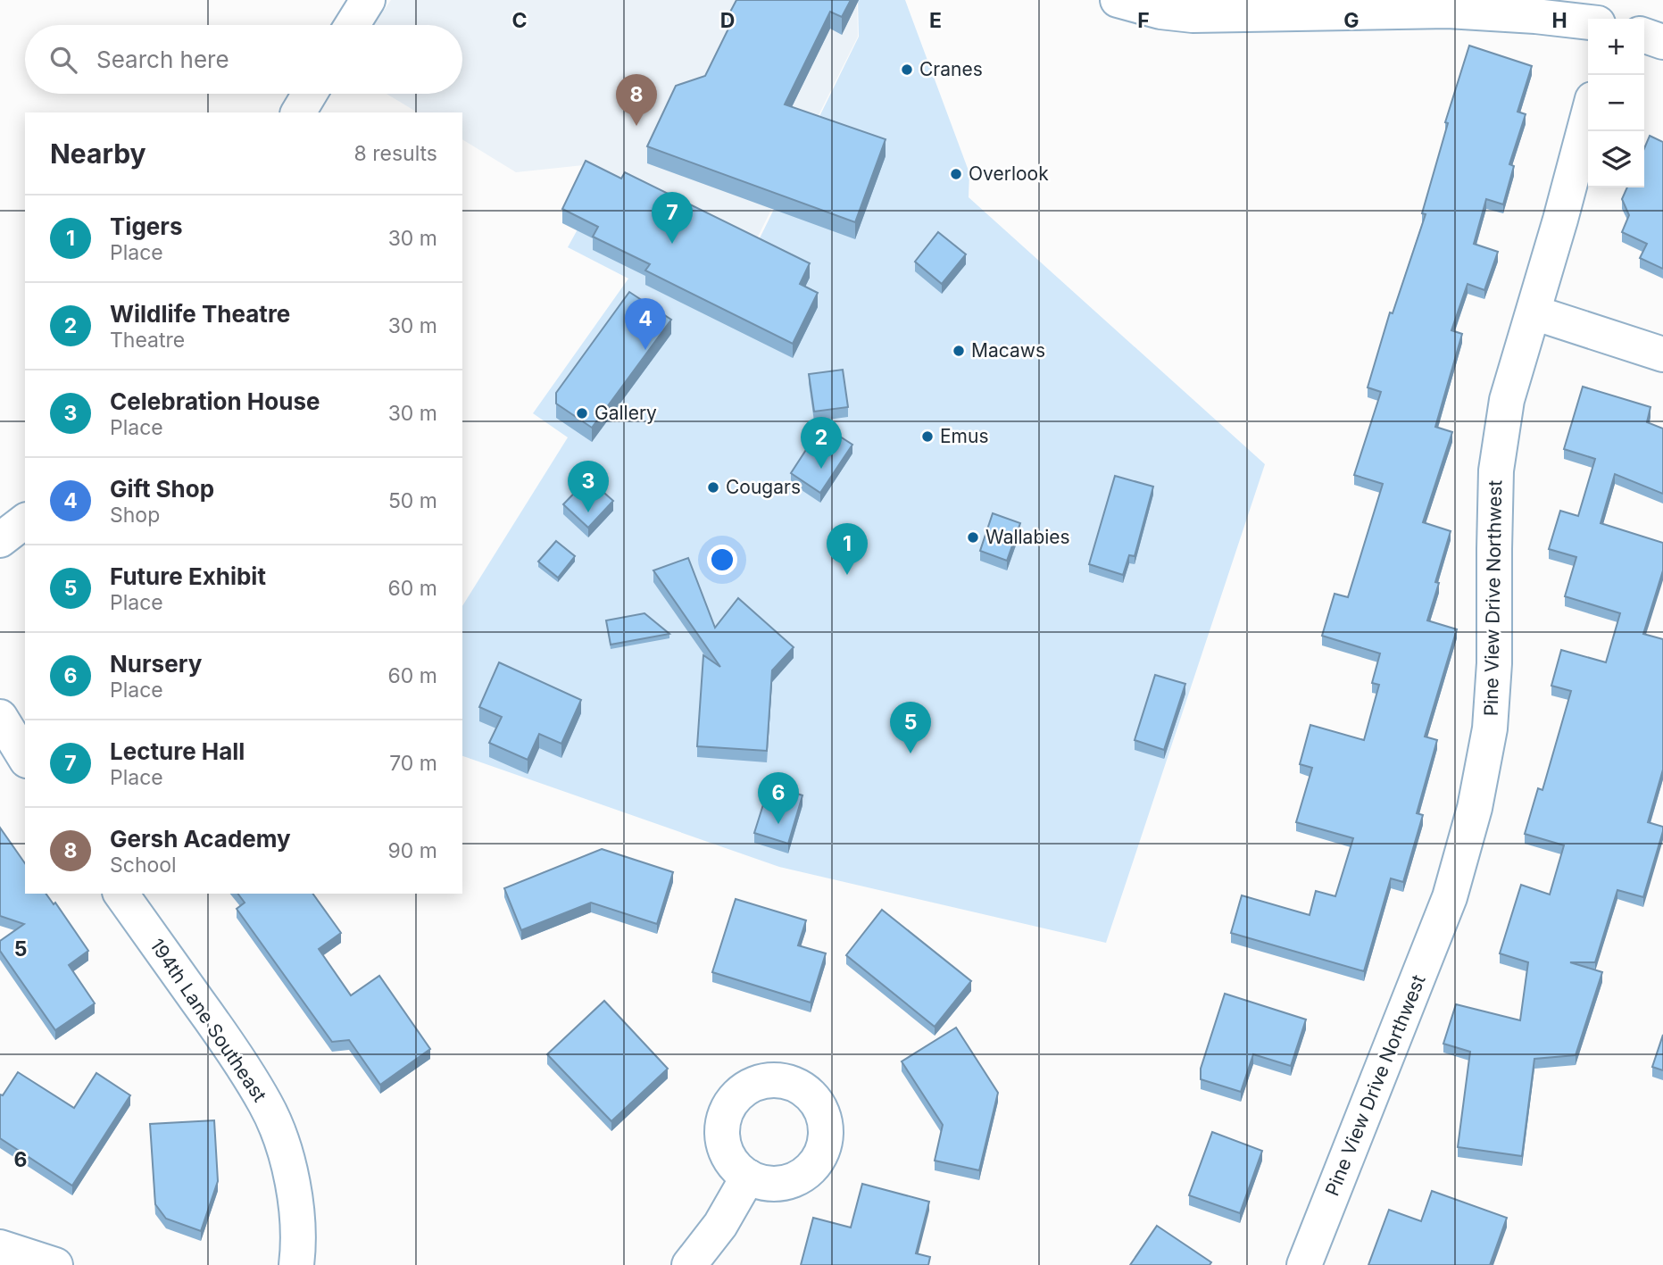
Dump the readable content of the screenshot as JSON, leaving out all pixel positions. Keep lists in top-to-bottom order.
{
  "streets": {
    "street": ["Pine View Drive Northwest", "194th Lane Southeast"]
  },
  "places": [
    "Cranes",
    "Overlook",
    "Macaws",
    "Gallery",
    "Emus",
    "Cougars",
    "Wallabies"
  ],
  "page": {
    "map_buttons": ["+", "−"],
    "search": "Search here",
    "pins": [
      "8",
      "7",
      "4",
      "2",
      "3",
      "1",
      "5",
      "6"
    ],
    "heading": ["Nearby", "8 results"],
    "list": [
      {
        "mark": "1",
        "name": "Tigers",
        "note": "Place",
        "value": "30 m"
      },
      {
        "mark": "2",
        "name": "Wildlife Theatre",
        "note": "Theatre",
        "value": "30 m"
      },
      {
        "mark": "3",
        "name": "Celebration House",
        "note": "Place",
        "value": "30 m"
      },
      {
        "mark": "4",
        "name": "Gift Shop",
        "note": "Shop",
        "value": "50 m"
      },
      {
        "mark": "5",
        "name": "Future Exhibit",
        "note": "Place",
        "value": "60 m"
      },
      {
        "mark": "6",
        "name": "Nursery",
        "note": "Place",
        "value": "60 m"
      },
      {
        "mark": "7",
        "name": "Lecture Hall",
        "note": "Place",
        "value": "70 m"
      },
      {
        "mark": "8",
        "name": "Gersh Academy",
        "note": "School",
        "value": "90 m"
      }
    ]
  },
  "grid": {
    "columns": [
      "C",
      "D",
      "E",
      "F",
      "G",
      "H"
    ],
    "rows": ["5", "6"]
  }
}
